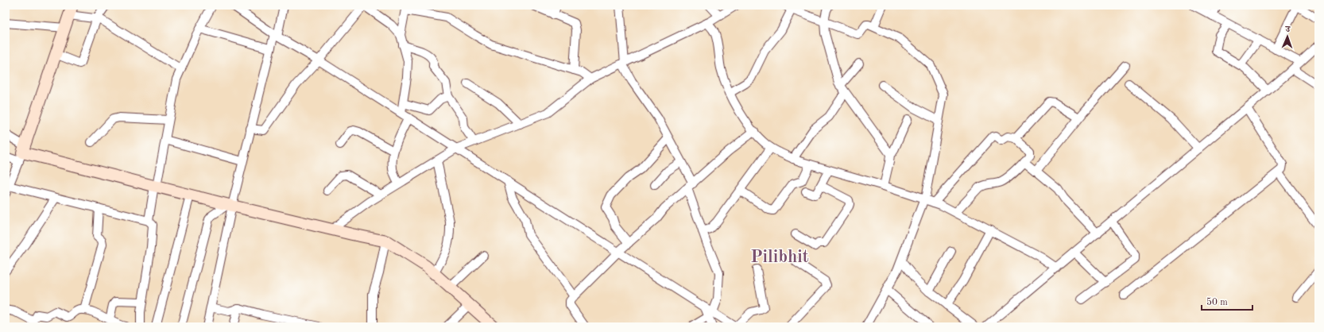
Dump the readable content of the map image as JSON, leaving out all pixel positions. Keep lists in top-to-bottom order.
{
  "districts": ["Pilibhit"],
  "scale_bar": "50 m",
  "north": "top"
}
